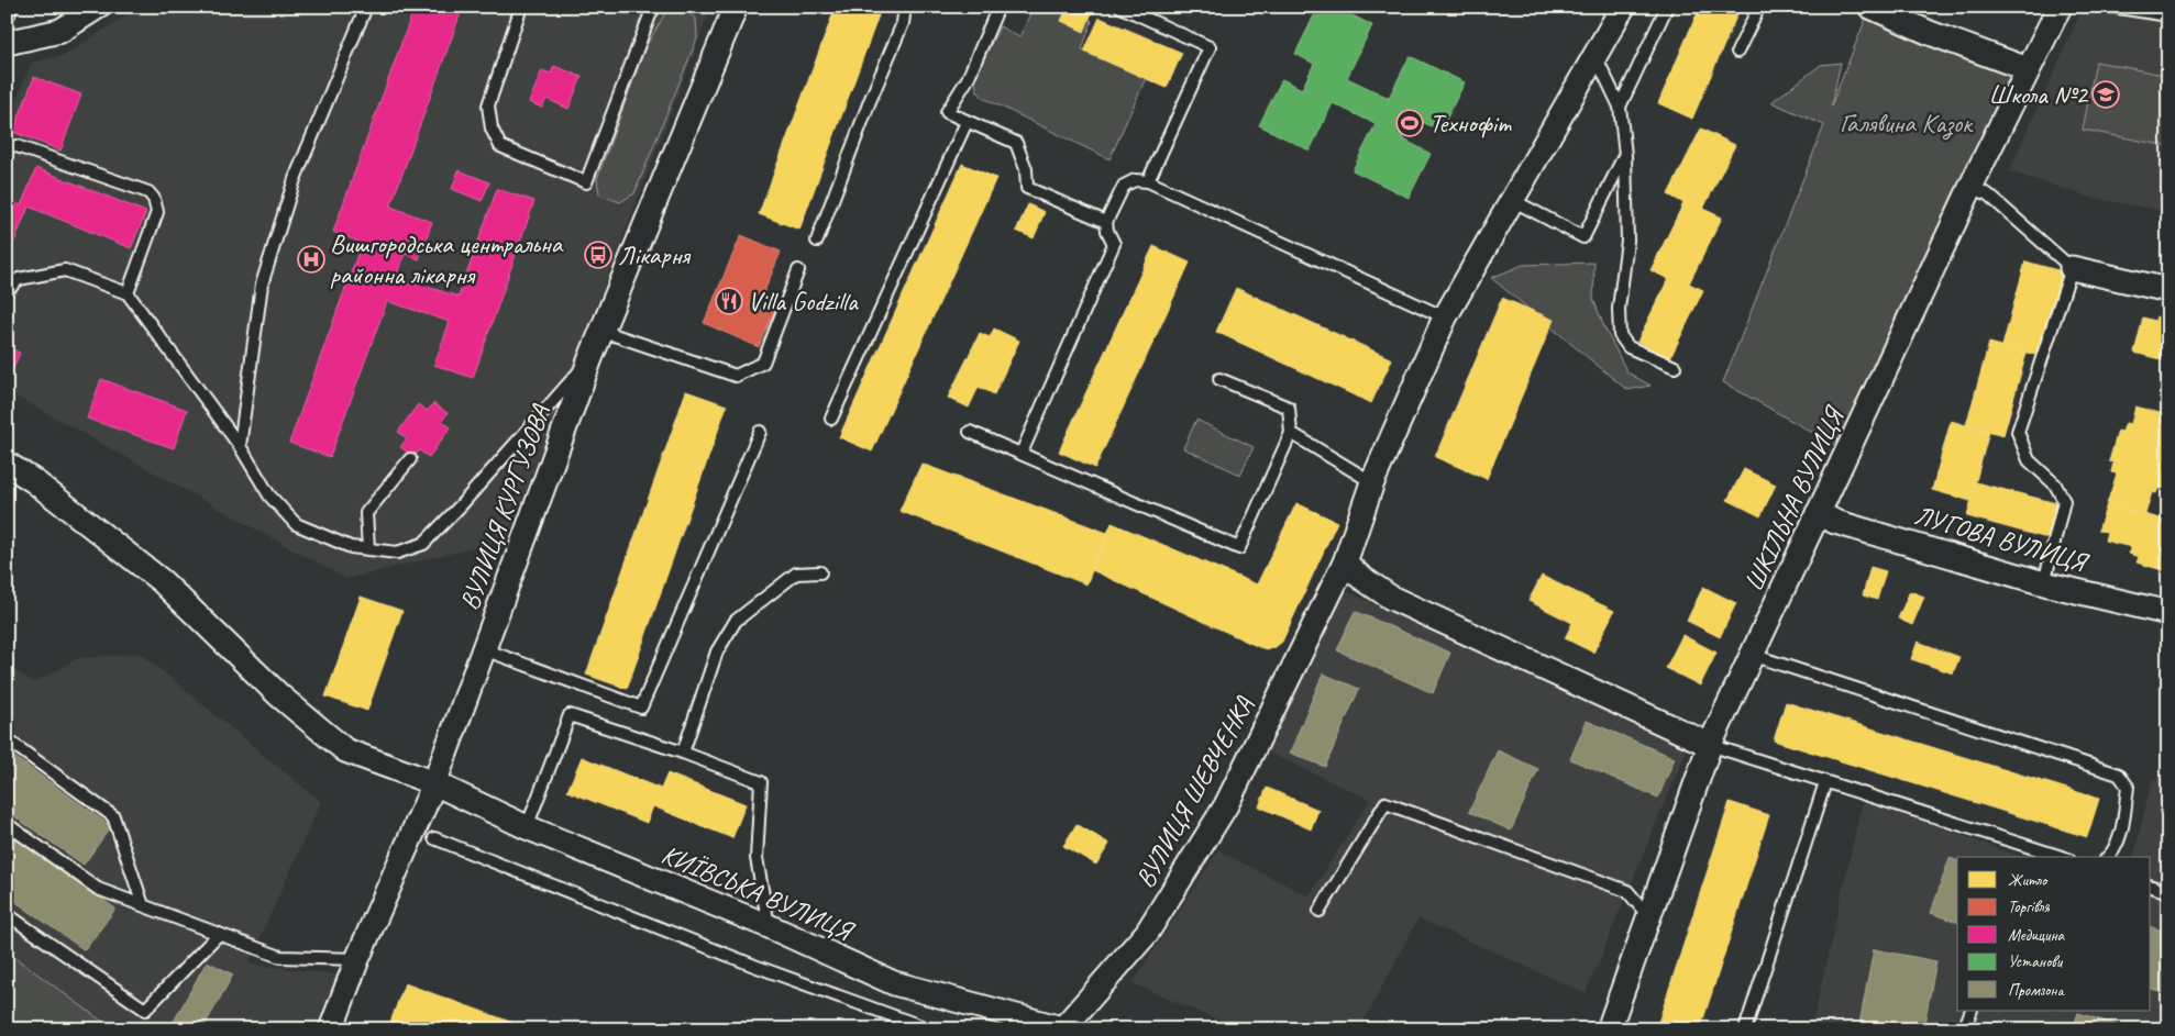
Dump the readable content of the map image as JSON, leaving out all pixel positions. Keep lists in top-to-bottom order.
{
  "streets": {
    "street": [
      "ШКІЛЬНА ВУЛИЦЯ",
      "ВУЛИЦЯ КУРГУЗОВА",
      "ЛУГОВА ВУЛИЦЯ",
      "ВУЛИЦЯ ШЕВЧЕНКА",
      "КИЇВСЬКА ВУЛИЦЯ"
    ]
  },
  "crossings": [
    ["ШКІЛЬНА ВУЛИЦЯ", "ЛУГОВА ВУЛИЦЯ"],
    ["ВУЛИЦЯ КУРГУЗОВА", "КИЇВСЬКА ВУЛИЦЯ"],
    ["ВУЛИЦЯ ШЕВЧЕНКА", "КИЇВСЬКА ВУЛИЦЯ"]
  ],
  "parks": ["Галявина Казок"],
  "places": {
    "school or university": ["Школа №2"],
    "sports": ["Технофіт"],
    "bus stop": ["Лікарня"],
    "hospital": ["Вишгородська центральна районна лікарня"],
    "restaurant": ["Villa Godzilla"]
  },
  "legend": [
    "Житло",
    "Торгівля",
    "Медицина",
    "Установи",
    "Промзона"
  ]
}
